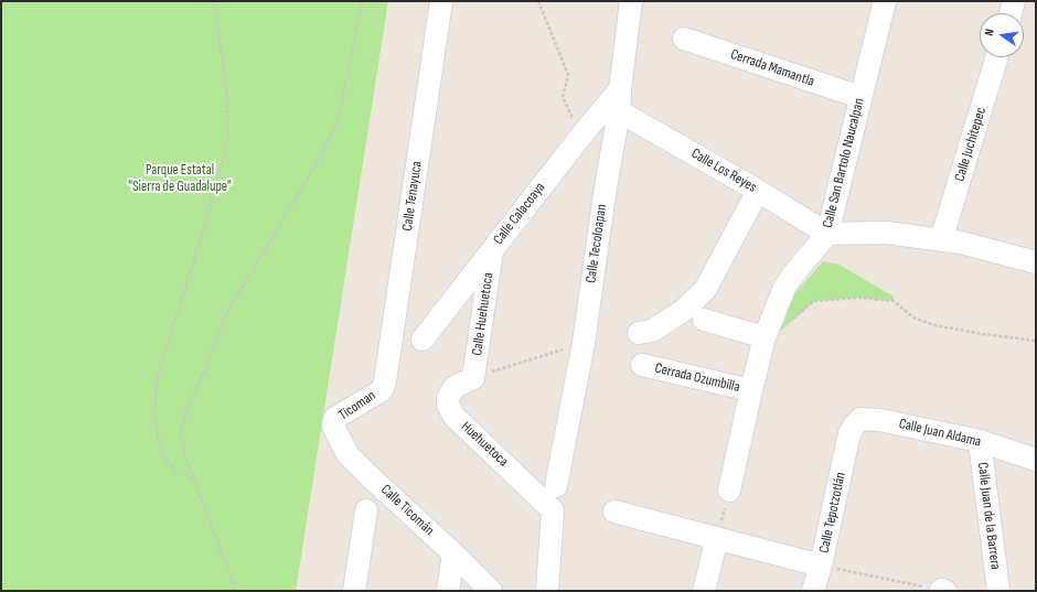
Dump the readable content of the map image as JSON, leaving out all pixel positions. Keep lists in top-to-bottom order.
{
  "streets": {
    "street": [
      "Cerrada Mamantla",
      "Calle Juchitepec",
      "Calle San Bartolo Naucalpan",
      "Calle Los Reyes",
      "Calle Tenayuca",
      "Calle Calacoaya",
      "Calle Tecoloapan",
      "Calle Huehuetoca",
      "Cerrada Ozumbilla",
      "Ticoman",
      "Calle Juan Aldama",
      "Huehuetoca",
      "Calle Ticomán",
      "Calle Tepotzotlán",
      "Calle Juan de la Barrera"
    ]
  },
  "crossings": [
    ["Cerrada Mamantla", "Calle San Bartolo Naucalpan"],
    ["Calle San Bartolo Naucalpan", "Calle Los Reyes"],
    ["Calle San Bartolo Naucalpan", "Cerrada Ozumbilla"],
    ["Calle Los Reyes", "Calle Calacoaya"],
    ["Calle Los Reyes", "Calle Tecoloapan"],
    ["Calle Tenayuca", "Ticoman"],
    ["Calle Calacoaya", "Calle Tecoloapan"],
    ["Calle Calacoaya", "Calle Huehuetoca"],
    ["Calle Huehuetoca", "Huehuetoca"],
    ["Ticoman", "Calle Ticomán"],
    ["Calle Juan Aldama", "Calle Tepotzotlán"],
    ["Calle Juan Aldama", "Calle Juan de la Barrera"]
  ],
  "parks": ["Parque Estatal \"Sierra de Guadalupe\""],
  "north": "left"
}
